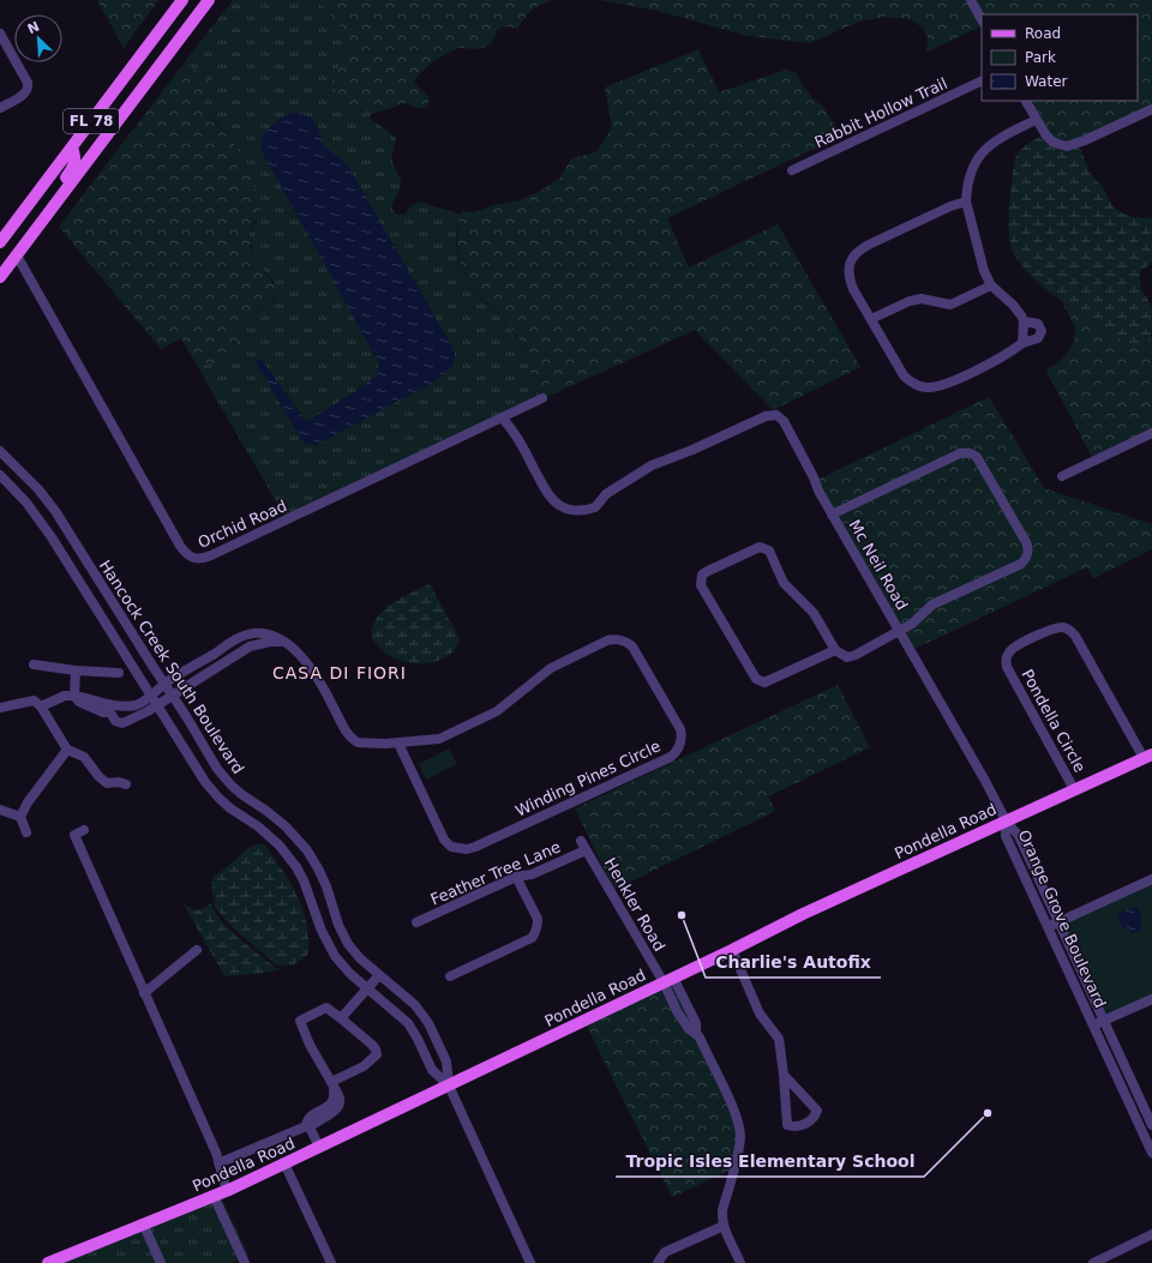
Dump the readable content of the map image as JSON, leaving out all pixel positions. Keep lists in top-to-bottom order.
{
  "streets": {
    "main road": ["FL 78", "Pondella Road"],
    "street": [
      "Rabbit Hollow Trail",
      "Orchid Road",
      "Mc Neil Road",
      "Hancock Creek South Boulevard",
      "Pondella Circle",
      "Winding Pines Circle",
      "Feather Tree Lane",
      "Henkler Road",
      "Orange Grove Boulevard"
    ]
  },
  "crossings": [
    ["FL 78", "Orchid Road"],
    ["Orchid Road", "Mc Neil Road"],
    ["Mc Neil Road", "Pondella Road"],
    ["Mc Neil Road", "Orange Grove Boulevard"],
    ["Hancock Creek South Boulevard", "Winding Pines Circle"],
    ["Hancock Creek South Boulevard", "Pondella Road"],
    ["Pondella Circle", "Pondella Road"],
    ["Pondella Road", "Henkler Road"],
    ["Pondella Road", "Orange Grove Boulevard"],
    ["Feather Tree Lane", "Henkler Road"]
  ],
  "districts": ["CASA DI FIORI"],
  "places": ["Charlie's Autofix", "Tropic Isles Elementary School"],
  "legend": ["Road", "Park", "Water"],
  "north": "top left"
}
